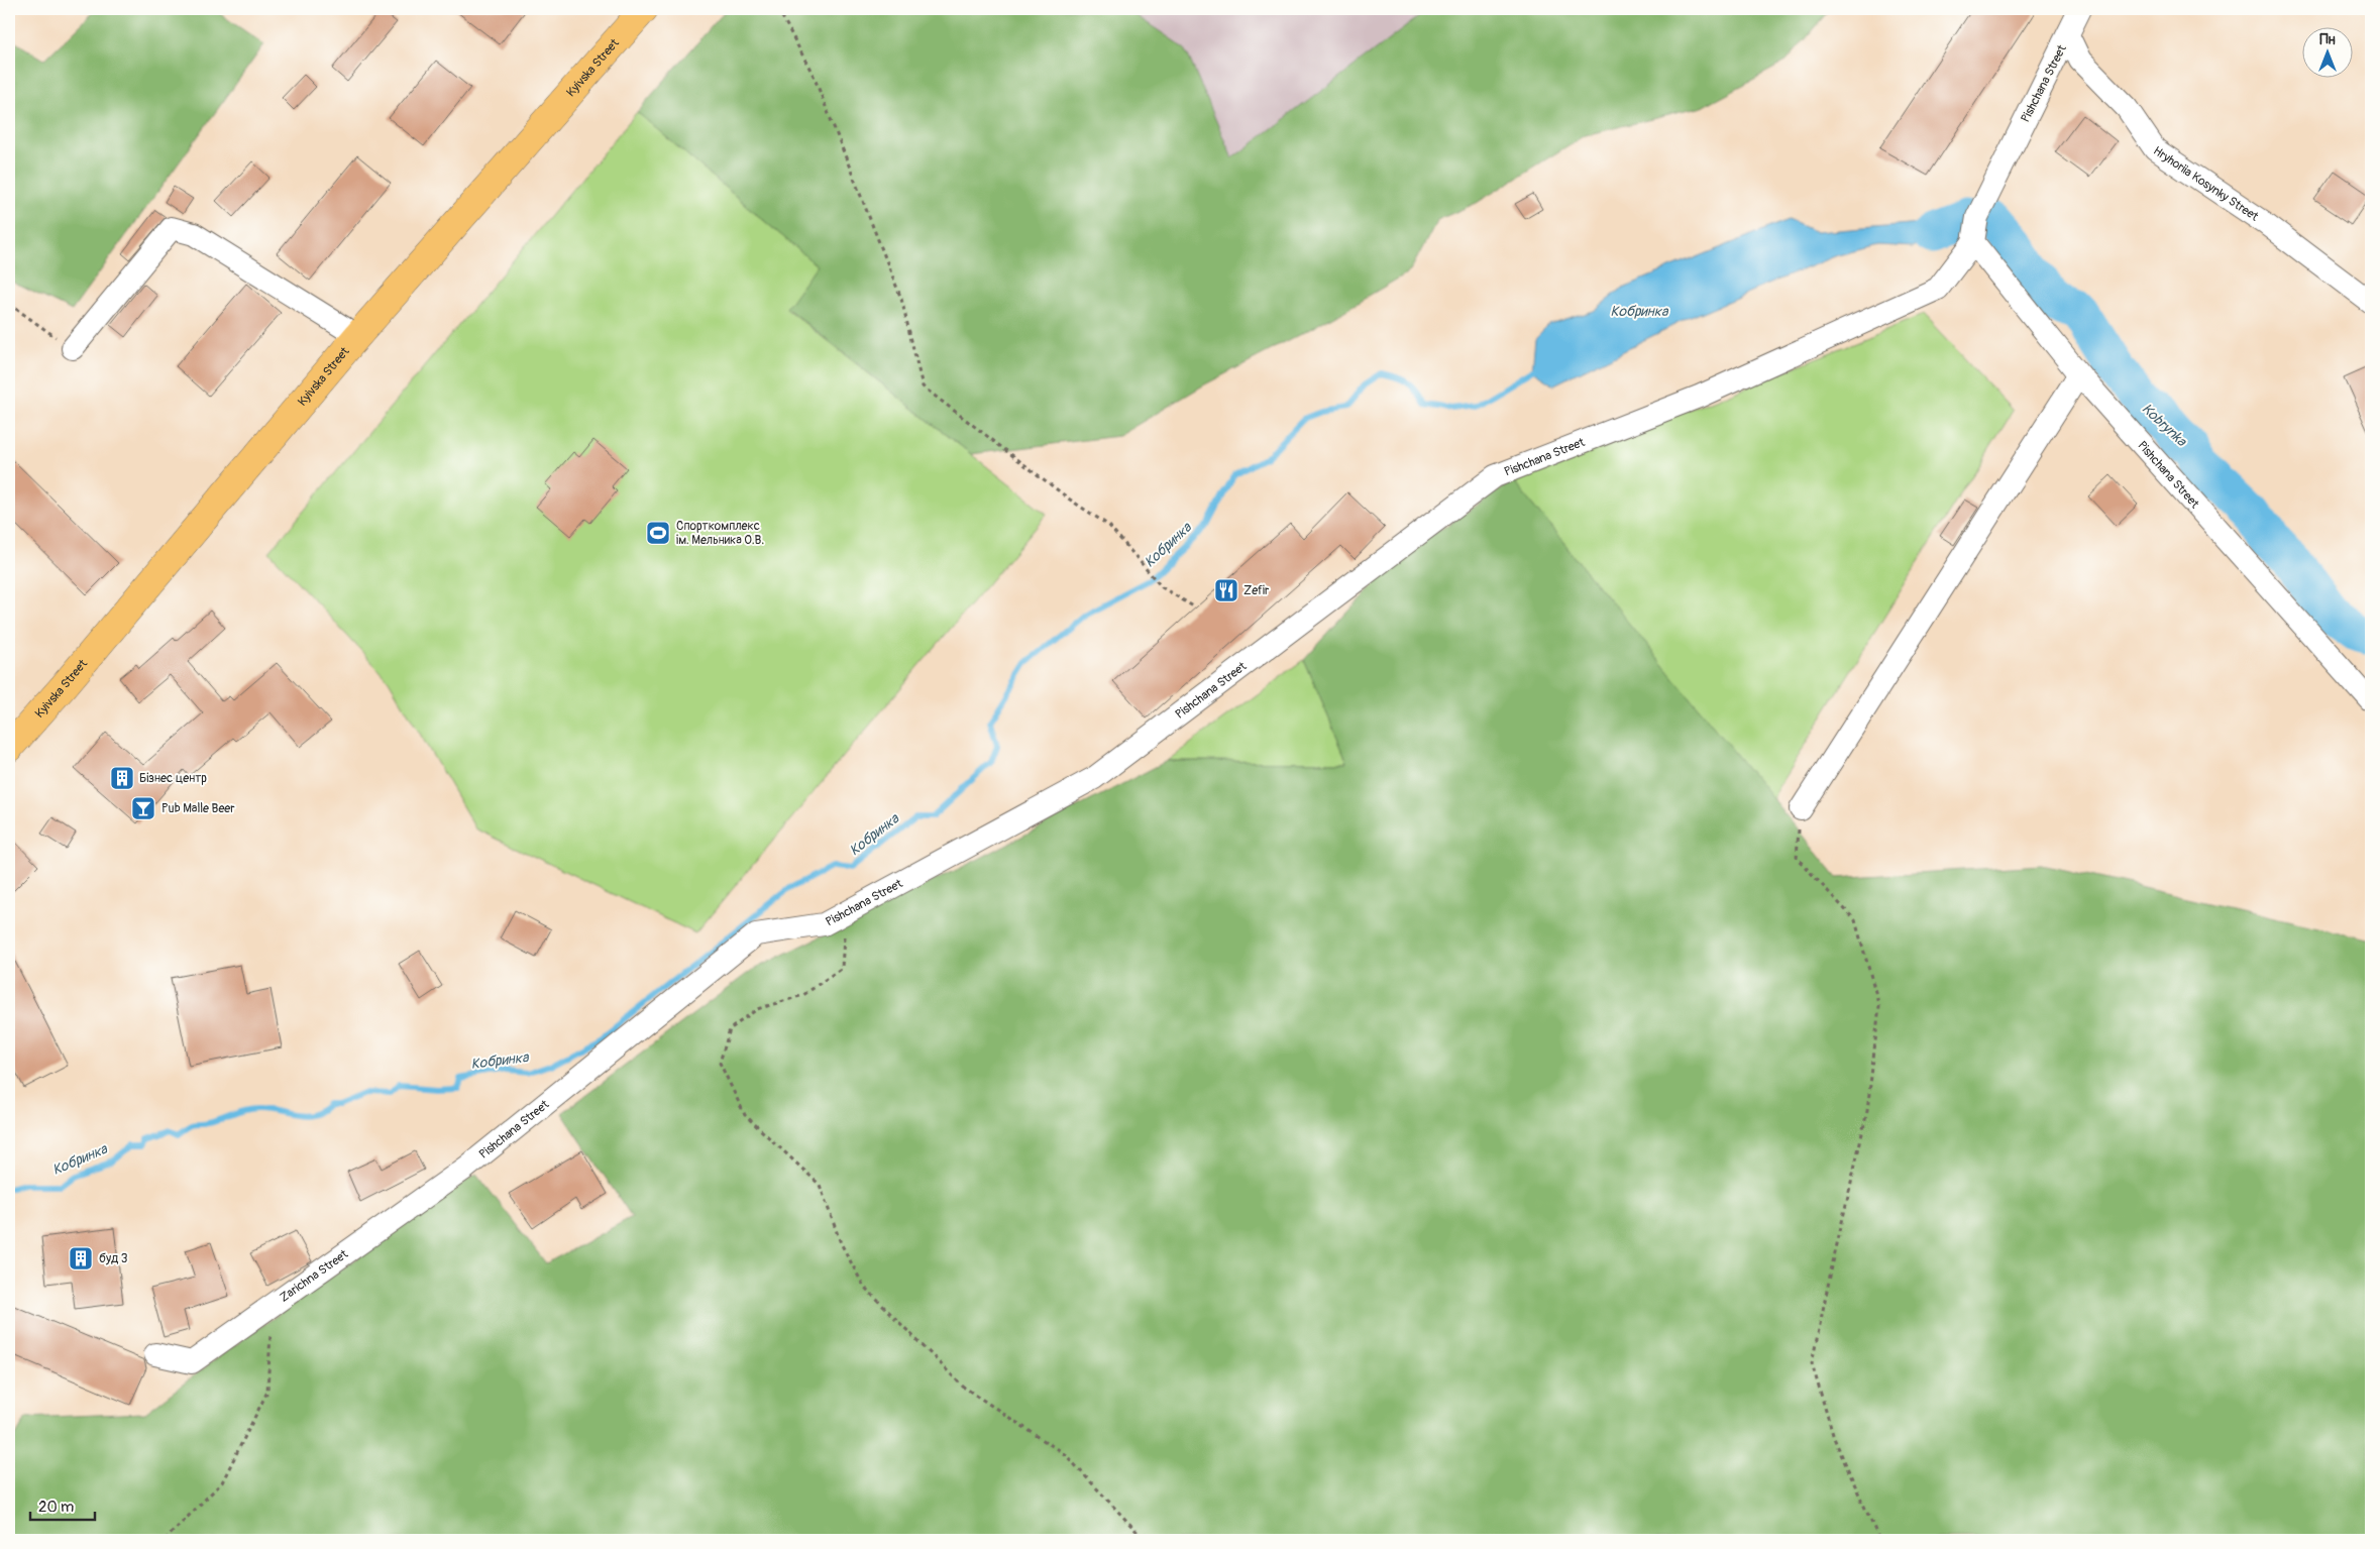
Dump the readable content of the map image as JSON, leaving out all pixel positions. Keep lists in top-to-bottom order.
{
  "streets": {
    "main road": ["Kyivska Street"],
    "street": ["Pishchana Street", "Hryhoriia Kosynky Street", "Zarichna Street"]
  },
  "crossings": [
    ["Pishchana Street", "Hryhoriia Kosynky Street"],
    ["Pishchana Street", "Zarichna Street"]
  ],
  "water": ["Кобринка", "Kobrynka"],
  "places": {
    "sports": ["Спорткомплекс ім. Мельника О.В."],
    "restaurant": ["Zefir"],
    "building": ["Бізнес центр", "буд 3"],
    "bar": ["Pub Malle Beer"]
  },
  "scale_bar": "20 m",
  "north": "top"
}
